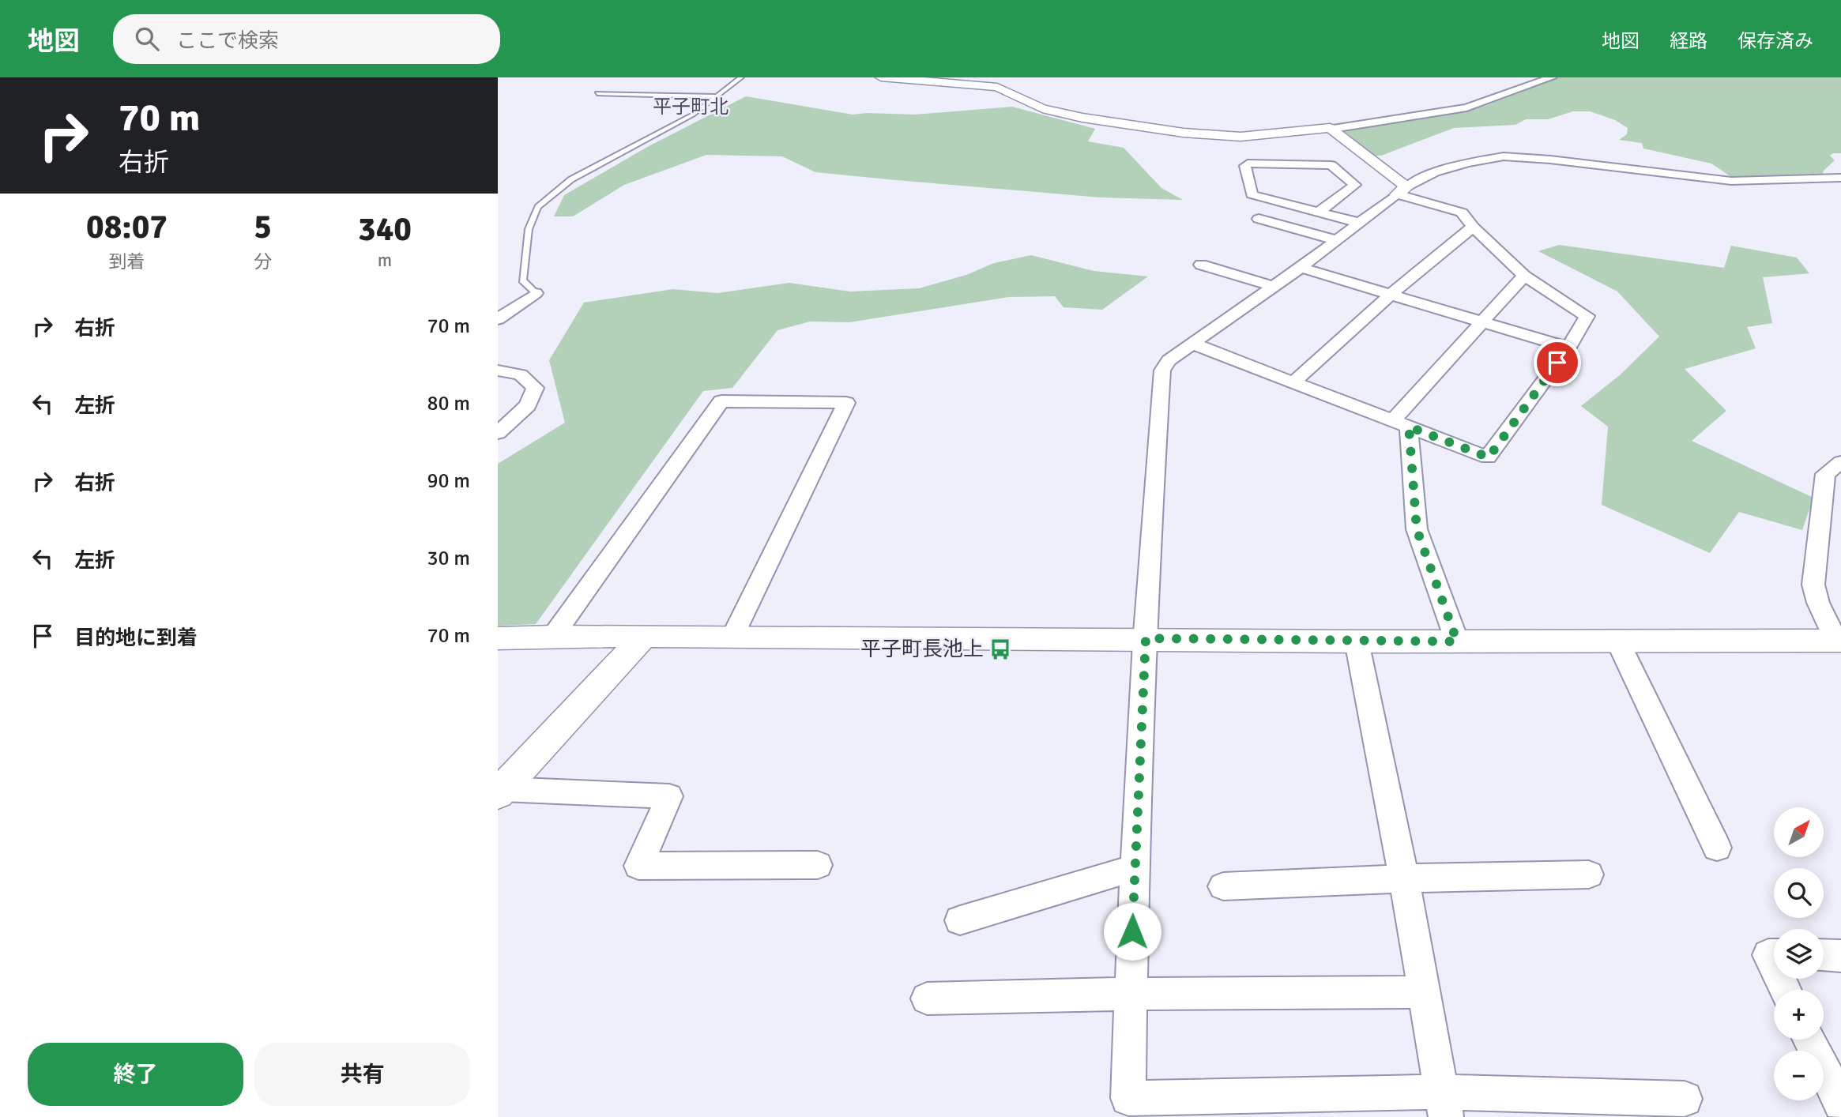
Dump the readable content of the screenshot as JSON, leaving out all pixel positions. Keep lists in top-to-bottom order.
{
  "districts": ["平子町北"],
  "places": {
    "bus stop": ["平子町長池上"]
  },
  "north": "top right",
  "page": {
    "header": "地図",
    "search": "ここで検索",
    "nav": ["地図", "経路", "保存済み"],
    "turn": ["70 m", "右折"],
    "eta": [
      "08:07",
      "到着",
      "5",
      "分",
      "340",
      "m"
    ],
    "list": [
      {
        "name": "右折",
        "value": "70 m"
      },
      {
        "name": "左折",
        "value": "80 m"
      },
      {
        "name": "右折",
        "value": "90 m"
      },
      {
        "name": "左折",
        "value": "30 m"
      },
      {
        "name": "目的地に到着",
        "value": "70 m"
      }
    ],
    "map_buttons": ["+", "−"],
    "buttons": ["終了", "共有"]
  }
}
